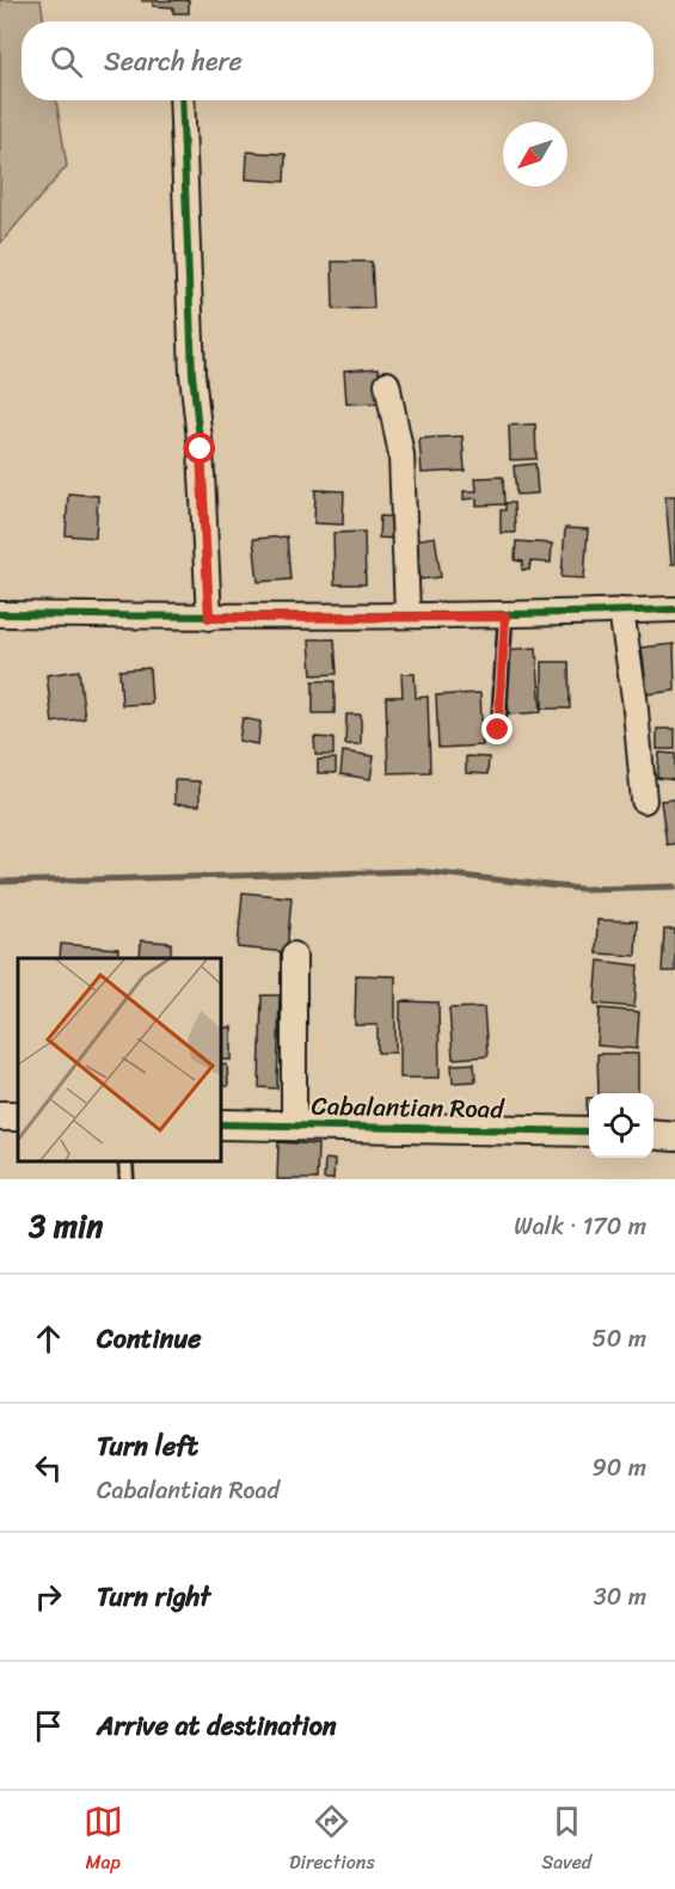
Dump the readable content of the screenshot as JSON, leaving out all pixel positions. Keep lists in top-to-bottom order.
{
  "streets": {
    "street": ["Cabalantian Road"]
  },
  "north": "bottom left",
  "page": {
    "search": "Search here",
    "heading": ["3 min", "Walk · 170 m"],
    "list": [
      ["Continue", "50 m"],
      ["Turn left", "Cabalantian Road", "90 m"],
      ["Turn right", "30 m"],
      "Arrive at destination"
    ],
    "nav": ["Map", "Directions", "Saved"]
  }
}
